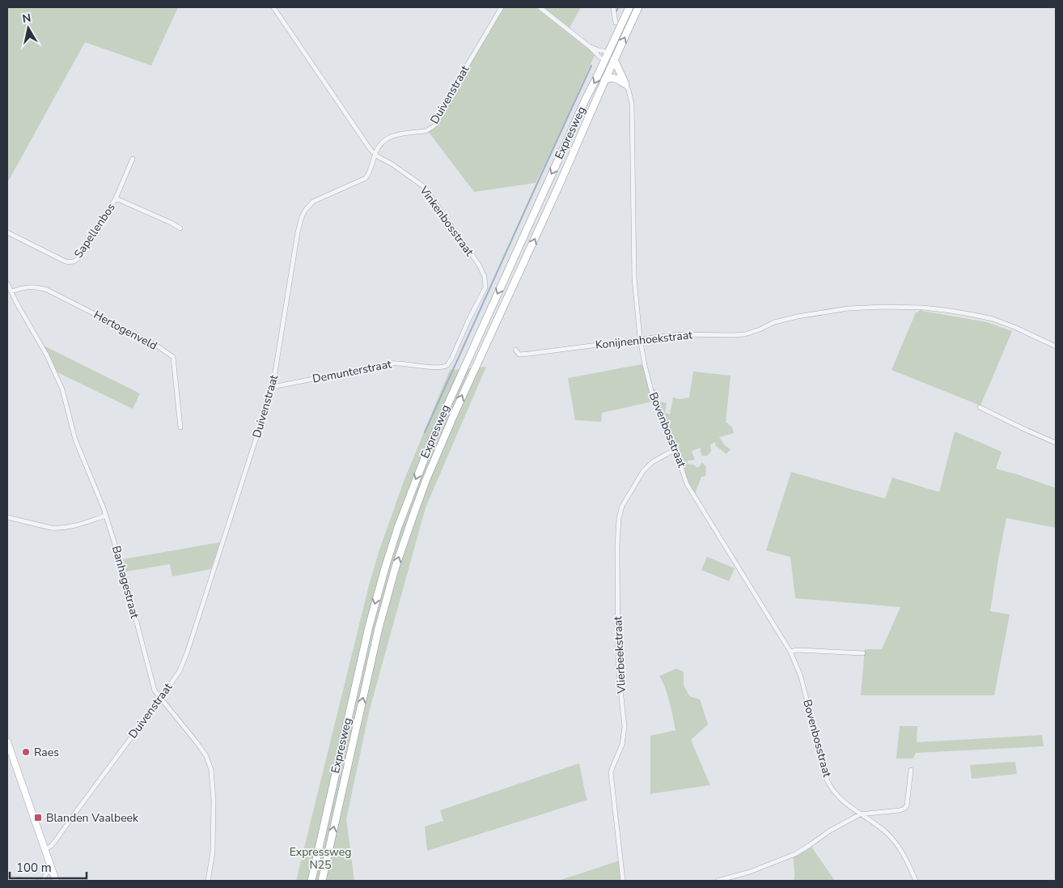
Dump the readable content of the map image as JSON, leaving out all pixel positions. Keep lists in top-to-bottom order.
{
  "streets": {
    "highway": ["Expresweg"],
    "street": [
      "Duivenstraat",
      "Vinkenbosstraat",
      "Sapellenbos",
      "Hertogenveld",
      "Konijnenhoekstraat",
      "Demunterstraat",
      "Bovenbosstraat",
      "Banhagestraat",
      "Vlierbeekstraat"
    ]
  },
  "crossings": [
    ["Duivenstraat", "Vinkenbosstraat"],
    ["Duivenstraat", "Demunterstraat"],
    ["Duivenstraat", "Banhagestraat"],
    ["Vinkenbosstraat", "Demunterstraat"],
    ["Hertogenveld", "Banhagestraat"],
    ["Konijnenhoekstraat", "Bovenbosstraat"],
    ["Bovenbosstraat", "Vlierbeekstraat"]
  ],
  "parks": ["Expressweg N25"],
  "places": {
    "other": ["Raes"],
    "transit": ["Blanden Vaalbeek"]
  },
  "scale_bar": "100 m",
  "north": "top"
}
